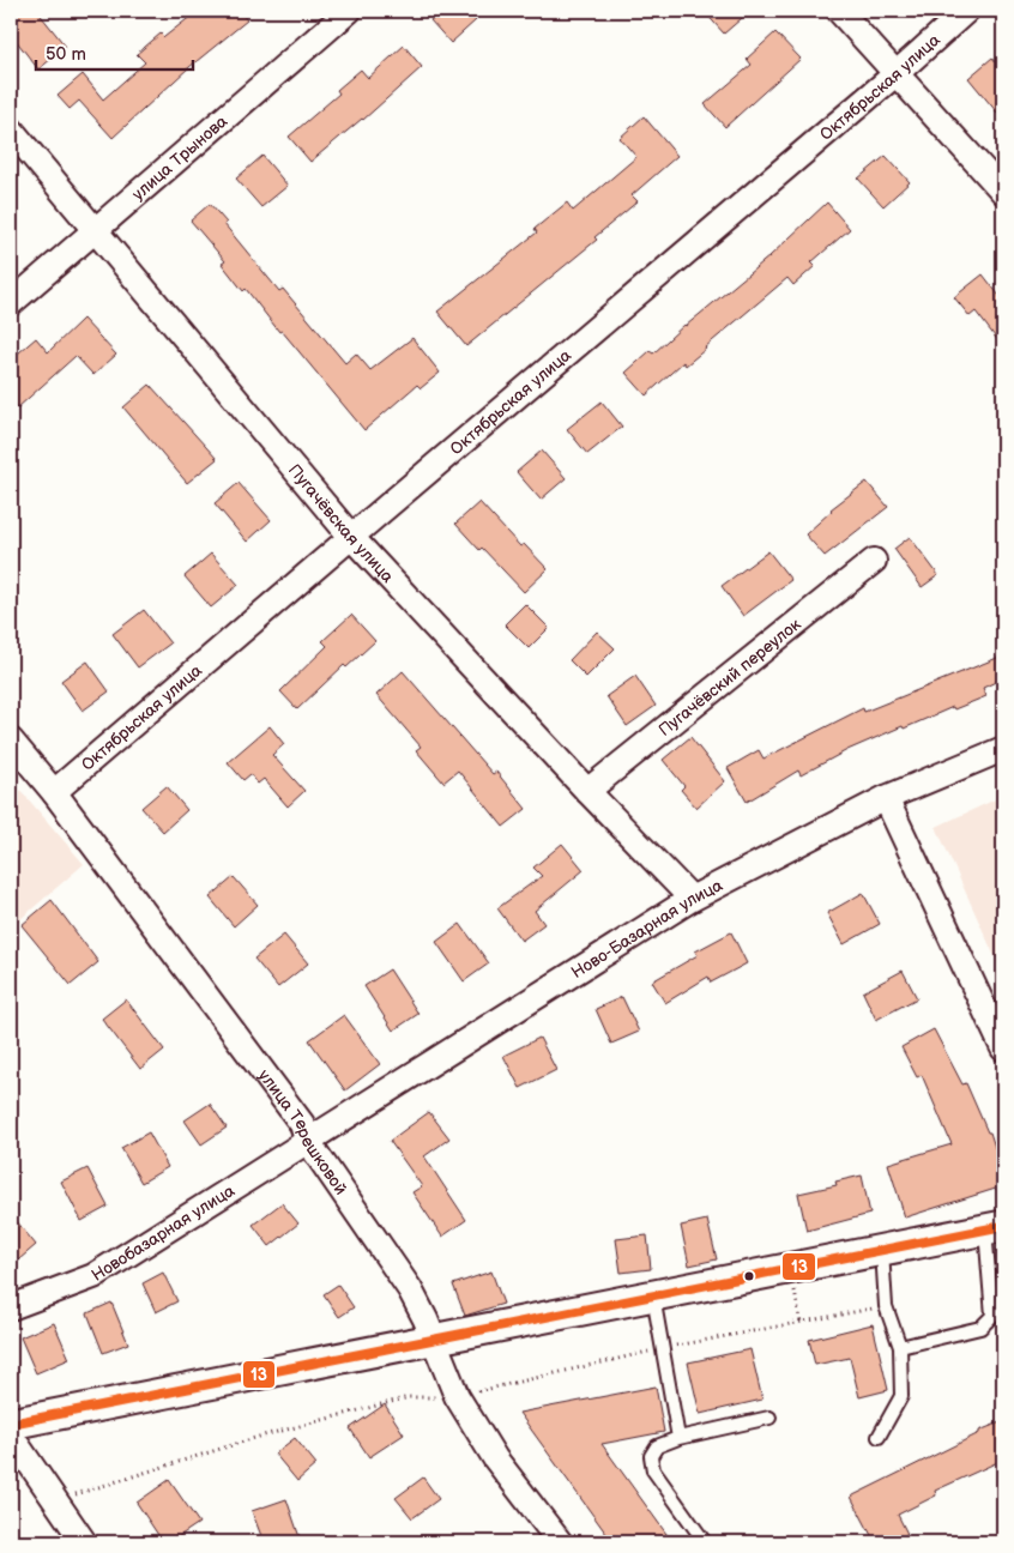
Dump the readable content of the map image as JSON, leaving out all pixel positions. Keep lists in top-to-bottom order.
{
  "streets": {
    "street": [
      "Октябрьская улица",
      "улица Трынова",
      "Пугачёвская улица",
      "Пугачёвский переулок",
      "Ново-Базарная улица",
      "улица Терешковой",
      "Новобазарная улица"
    ]
  },
  "crossings": [
    ["Октябрьская улица", "Пугачёвская улица"],
    ["Октябрьская улица", "улица Терешковой"],
    ["улица Трынова", "Пугачёвская улица"],
    ["Пугачёвская улица", "Пугачёвский переулок"],
    ["Пугачёвская улица", "Ново-Базарная улица"],
    ["Ново-Базарная улица", "улица Терешковой"],
    ["Ново-Базарная улица", "Новобазарная улица"],
    ["улица Терешковой", "Новобазарная улица"]
  ],
  "lines": ["transit line 13"],
  "scale_bar": "50 m"
}
